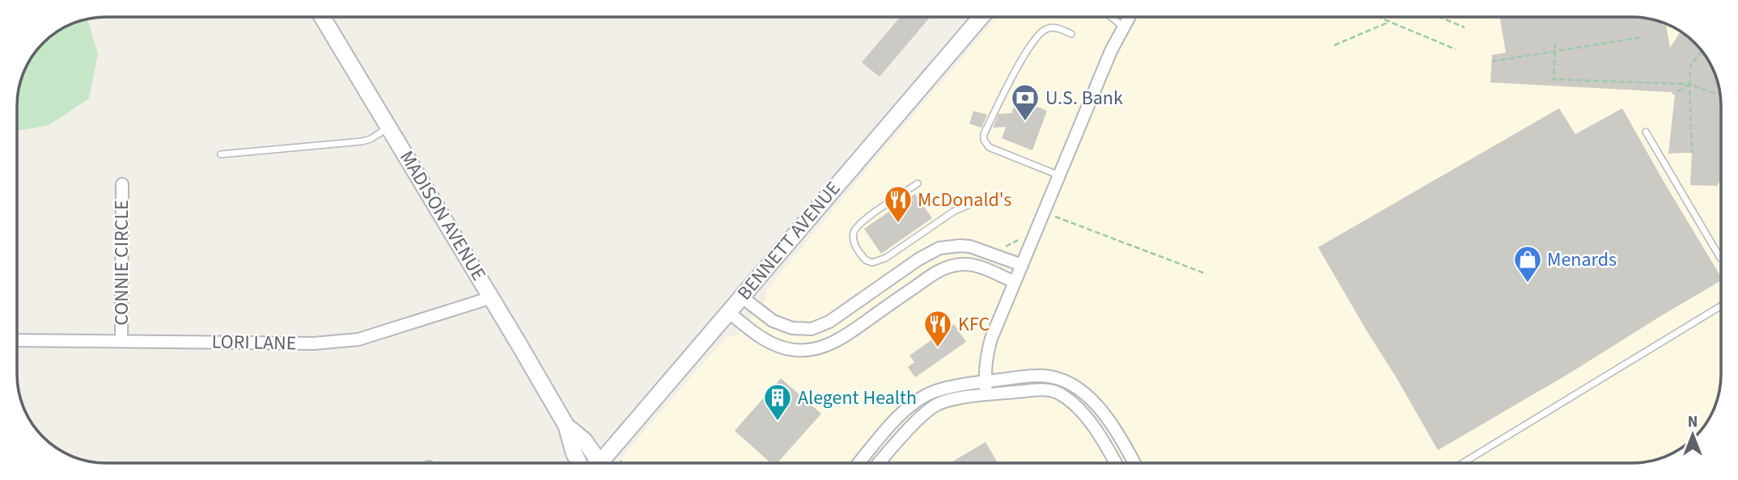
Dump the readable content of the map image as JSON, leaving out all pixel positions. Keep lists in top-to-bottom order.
{
  "streets": {
    "main road": ["MADISON AVENUE", "BENNETT AVENUE"],
    "street": ["CONNIE CIRCLE", "LORI LANE"]
  },
  "crossings": [
    ["MADISON AVENUE", "LORI LANE"],
    ["CONNIE CIRCLE", "LORI LANE"]
  ],
  "places": {
    "bank": ["U.S. Bank"],
    "restaurant": ["McDonald's", "KFC"],
    "shop": ["Menards"],
    "building": ["Alegent Health"]
  },
  "north": "top"
}
